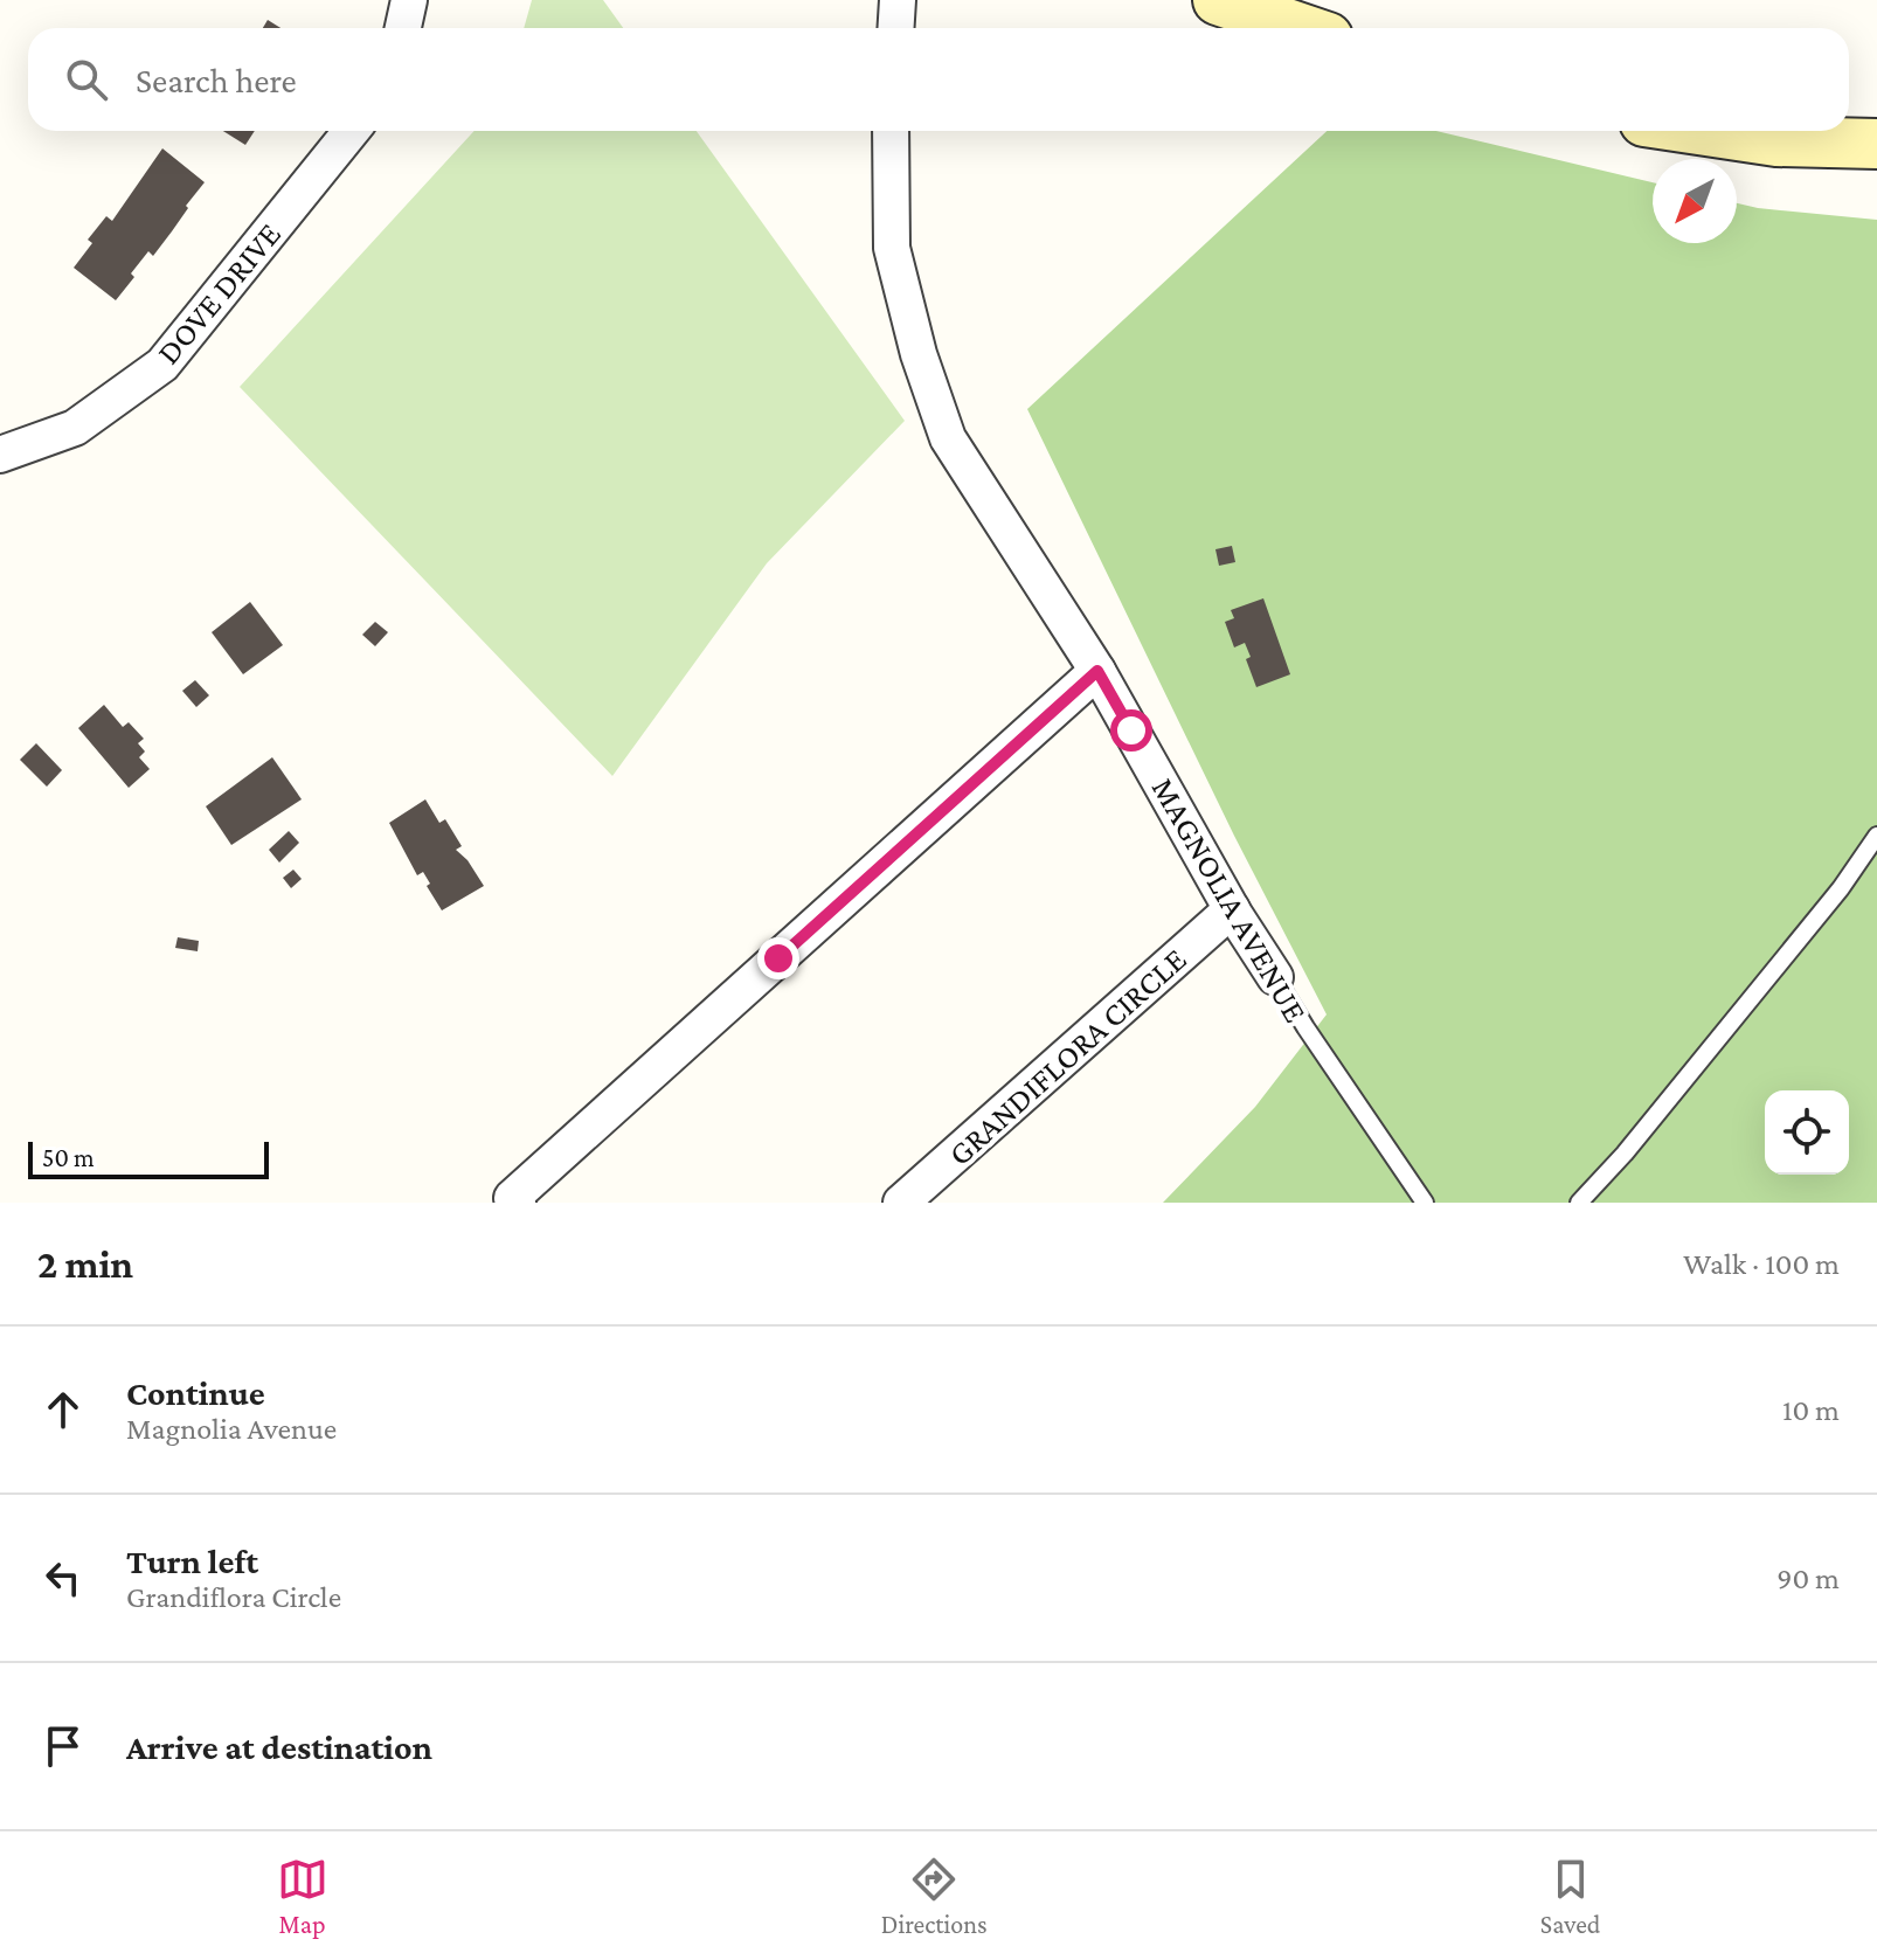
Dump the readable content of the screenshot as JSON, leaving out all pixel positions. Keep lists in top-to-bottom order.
{
  "streets": {
    "street": ["DOVE DRIVE", "MAGNOLIA AVENUE", "GRANDIFLORA CIRCLE"]
  },
  "crossings": [
    ["MAGNOLIA AVENUE", "GRANDIFLORA CIRCLE"]
  ],
  "scale_bar": "50 m",
  "north": "bottom left",
  "page": {
    "search": "Search here",
    "scale": "50 m",
    "heading": ["2 min", "Walk · 100 m"],
    "list": [
      ["Continue", "Magnolia Avenue", "10 m"],
      ["Turn left", "Grandiflora Circle", "90 m"],
      "Arrive at destination"
    ],
    "nav": ["Map", "Directions", "Saved"]
  }
}
